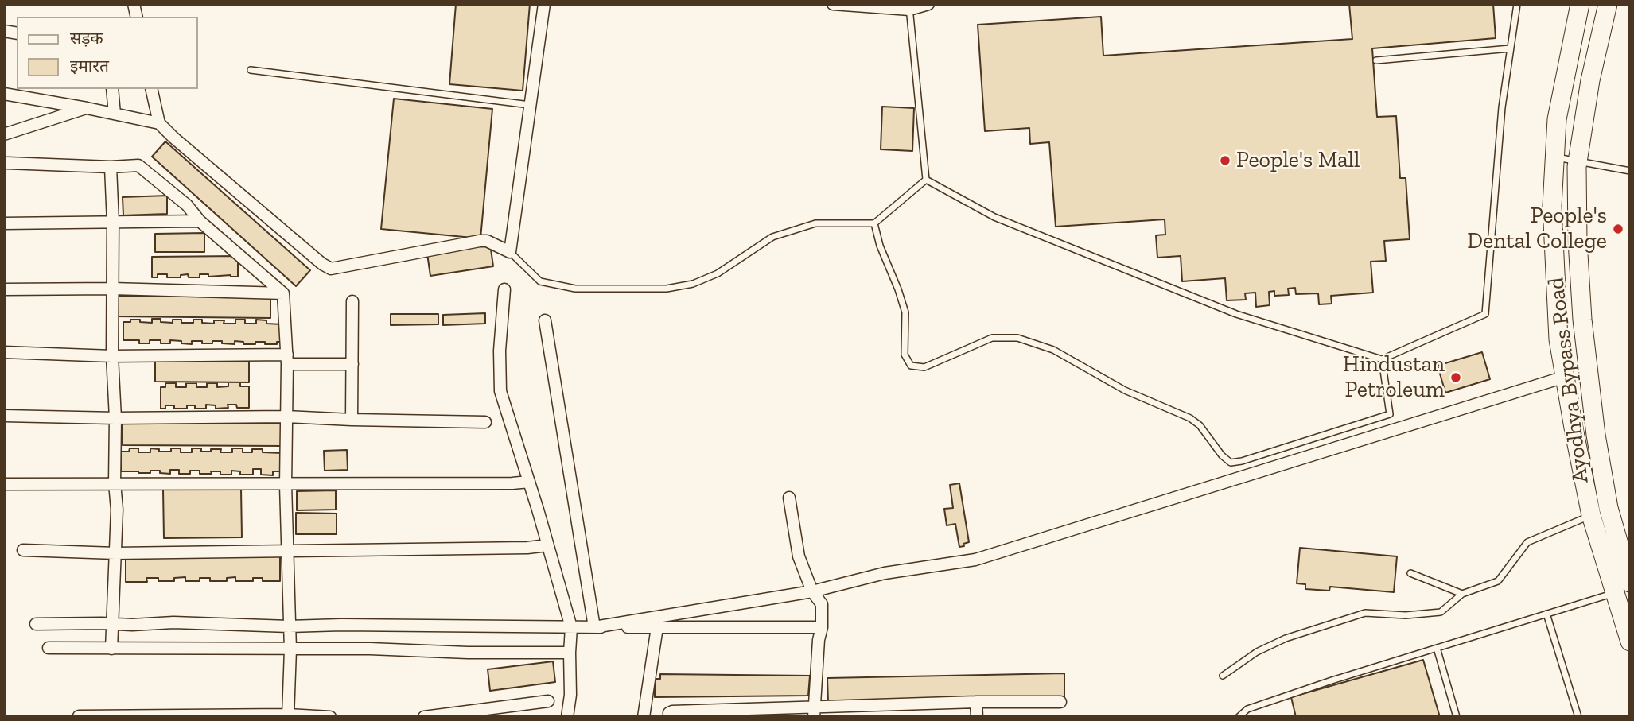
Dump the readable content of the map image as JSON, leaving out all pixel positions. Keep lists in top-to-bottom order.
{
  "streets": {
    "main road": ["Ayodhya Bypass Road"]
  },
  "places": ["People's Mall", "People's Dental College", "Hindustan Petroleum"],
  "legend": ["सड़क", "इमारत"]
}
